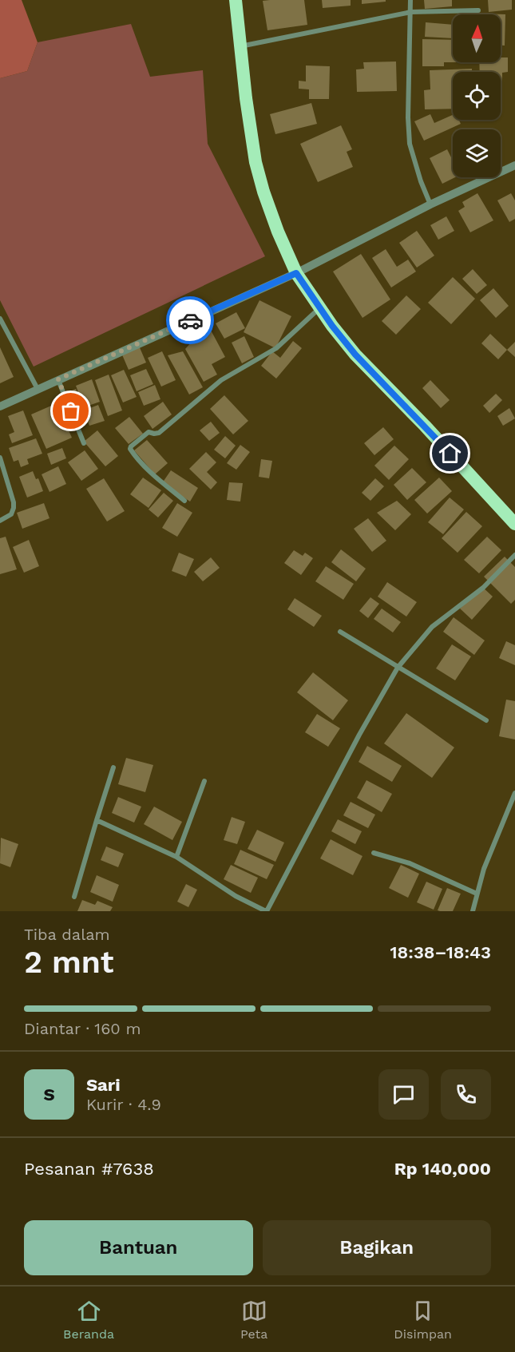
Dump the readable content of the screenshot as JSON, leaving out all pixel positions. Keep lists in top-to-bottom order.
{
  "north": "top",
  "page": {
    "heading": ["2 mnt", "Tiba dalam", "18:38–18:43"],
    "panel": [
      "Sari",
      "Kurir · 4.9",
      "Pesanan #7638",
      "Rp 140,000"
    ],
    "bar": "Diantar · 160 m",
    "round": "S",
    "buttons": ["Bantuan", "Bagikan"],
    "tabs": ["Beranda", "Peta", "Disimpan"]
  }
}
